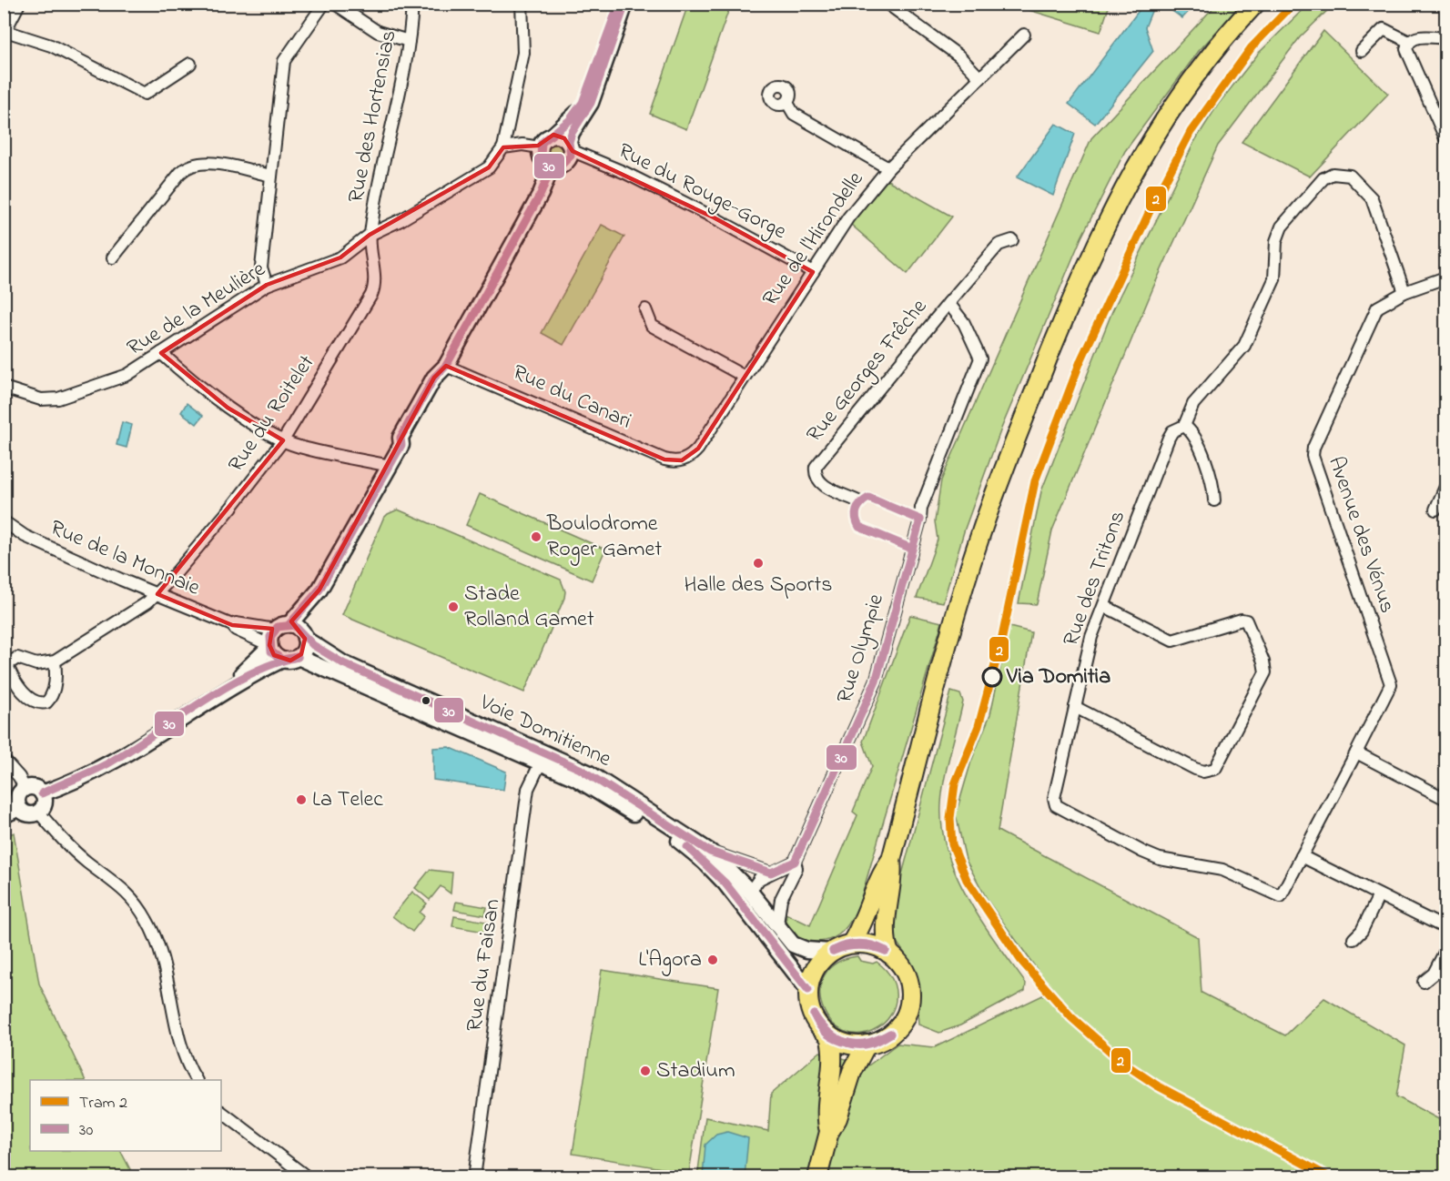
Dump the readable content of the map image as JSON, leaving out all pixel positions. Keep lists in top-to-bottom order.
{
  "streets": {
    "street": [
      "Rue des Hortensias",
      "Rue du Rouge-Gorge",
      "Rue de l'Hirondelle",
      "Rue de la Meulière",
      "Rue Georges Frêche",
      "Rue du Canari",
      "Rue du Roitelet",
      "Avenue des Vénus",
      "Rue de la Monnaie",
      "Rue des Tritons",
      "Rue Olympie",
      "Voie Domitienne",
      "Rue du Faisan"
    ]
  },
  "crossings": [
    ["Rue des Hortensias", "Rue de la Meulière"],
    ["Rue des Hortensias", "Rue du Roitelet"],
    ["Rue du Rouge-Gorge", "Rue de l'Hirondelle"],
    ["Rue de l'Hirondelle", "Rue du Canari"],
    ["Rue de la Meulière", "Rue du Roitelet"],
    ["Rue Georges Frêche", "Rue Olympie"],
    ["Rue du Roitelet", "Rue de la Monnaie"],
    ["Avenue des Vénus", "Rue des Tritons"],
    ["Rue de la Monnaie", "Voie Domitienne"],
    ["Rue Olympie", "Voie Domitienne"],
    ["Voie Domitienne", "Rue du Faisan"]
  ],
  "places": [
    "Boulodrome Roger Gamet",
    "Halle des Sports",
    "Stade Rolland Gamet",
    "Via Domitia",
    "La Telec",
    "L'Agora",
    "Stadium"
  ],
  "lines": ["tram line 2", "transit line 30"],
  "legend": ["Tram 2", "30"]
}
